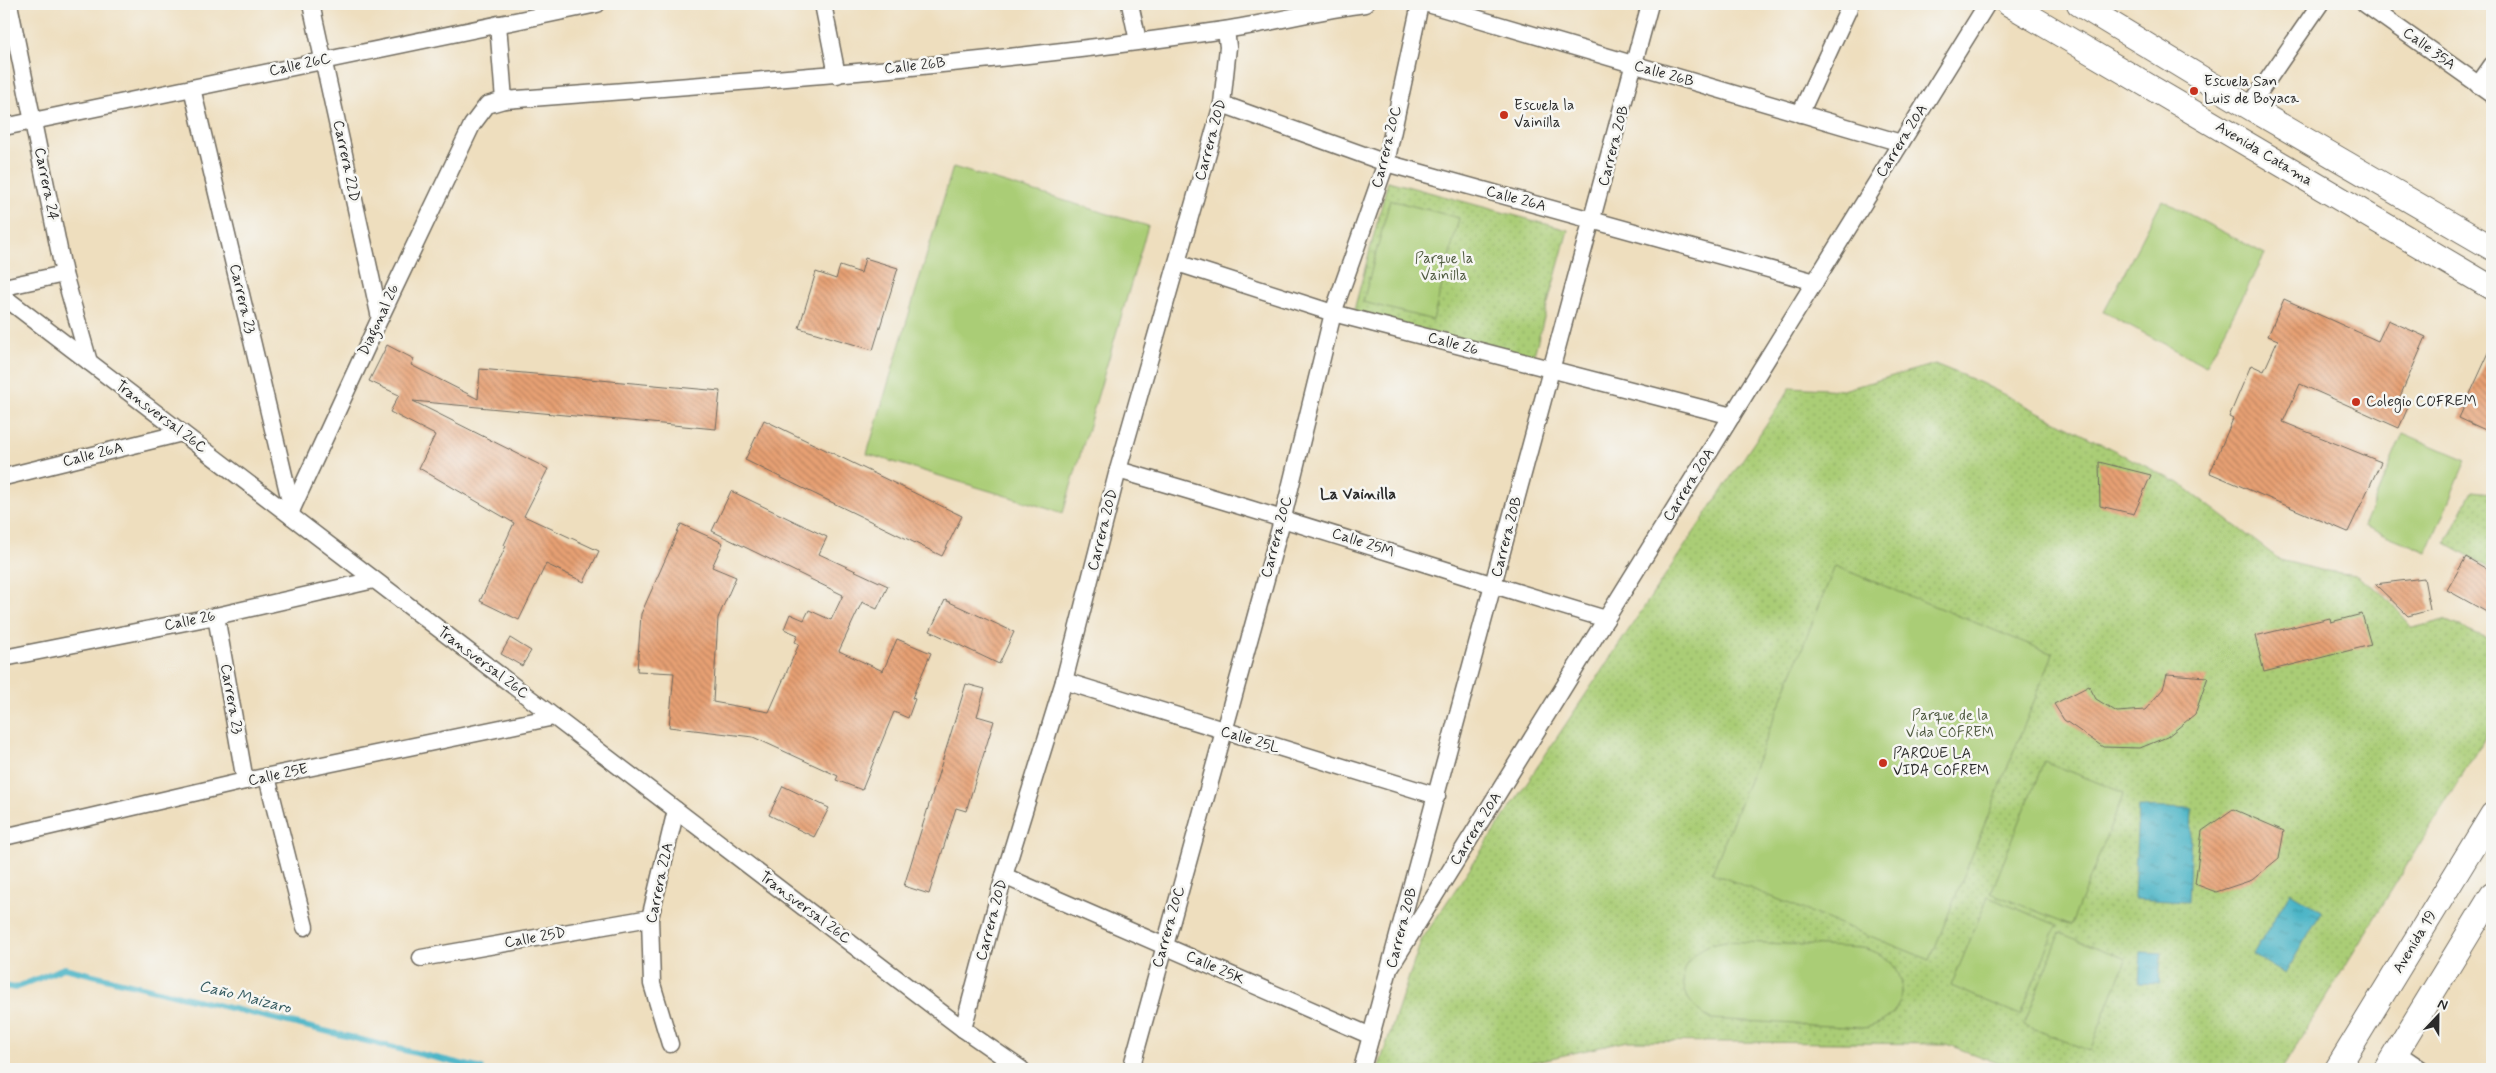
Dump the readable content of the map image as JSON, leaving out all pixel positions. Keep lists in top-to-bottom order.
{
  "streets": {
    "main road": ["Avenida Catama", "Avenida 19"],
    "street": [
      "Calle 35A",
      "Calle 26C",
      "Calle 26B",
      "Carrera 20D",
      "Carrera 20A",
      "Carrera 20B",
      "Carrera 20C",
      "Carrera 22D",
      "Carrera 24",
      "Calle 26A",
      "Carrera 23",
      "Diagonal 26",
      "Calle 26",
      "Transversal 26C",
      "Calle 25M",
      "Calle 25L",
      "Calle 25E",
      "Carrera 22A",
      "Calle 25D",
      "Calle 25K"
    ]
  },
  "crossings": [
    ["Calle 26C", "Carrera 22D"],
    ["Calle 26C", "Carrera 24"],
    ["Calle 26C", "Carrera 23"],
    ["Calle 26B", "Carrera 20D"],
    ["Calle 26B", "Carrera 20A"],
    ["Calle 26B", "Carrera 20B"],
    ["Calle 26B", "Diagonal 26"],
    ["Carrera 20D", "Calle 26A"],
    ["Carrera 20D", "Calle 26"],
    ["Carrera 20D", "Transversal 26C"],
    ["Carrera 20D", "Calle 25M"],
    ["Carrera 20D", "Calle 25L"],
    ["Carrera 20D", "Calle 25K"],
    ["Carrera 20A", "Carrera 20B"],
    ["Carrera 20A", "Calle 26A"],
    ["Carrera 20A", "Calle 26"],
    ["Carrera 20A", "Calle 25M"],
    ["Carrera 20B", "Calle 26A"],
    ["Carrera 20B", "Calle 26"],
    ["Carrera 20B", "Calle 25M"],
    ["Carrera 20B", "Calle 25L"],
    ["Carrera 20B", "Calle 25K"],
    ["Carrera 20C", "Calle 26A"],
    ["Carrera 20C", "Calle 26"],
    ["Carrera 20C", "Calle 25M"],
    ["Carrera 20C", "Calle 25L"],
    ["Carrera 20C", "Calle 25K"],
    ["Carrera 22D", "Diagonal 26"],
    ["Carrera 24", "Transversal 26C"],
    ["Calle 26A", "Transversal 26C"],
    ["Carrera 23", "Diagonal 26"],
    ["Carrera 23", "Calle 26"],
    ["Carrera 23", "Transversal 26C"],
    ["Carrera 23", "Calle 25E"],
    ["Diagonal 26", "Transversal 26C"],
    ["Calle 26", "Transversal 26C"],
    ["Transversal 26C", "Calle 25E"],
    ["Transversal 26C", "Carrera 22A"],
    ["Carrera 22A", "Calle 25D"]
  ],
  "districts": ["La Vainilla"],
  "water": ["Caño Maizaro"],
  "parks": ["Parque la Vainilla", "Parque de la Vida COFREM"],
  "places": [
    "Escuela San Luis de Boyaca",
    "Escuela la Vainilla",
    "Colegio COFREM",
    "PARQUE LA VIDA COFREM"
  ],
  "north": "top"
}
